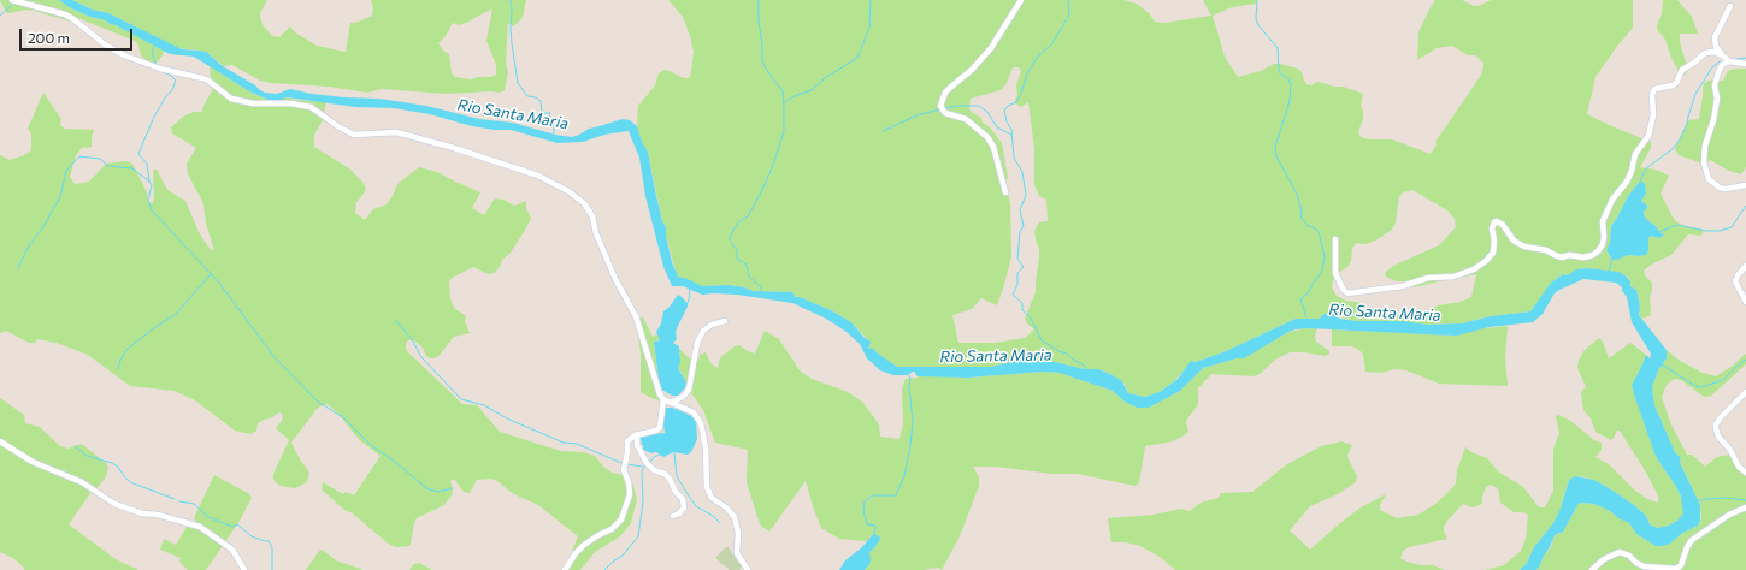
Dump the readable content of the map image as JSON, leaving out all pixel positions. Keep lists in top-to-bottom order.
{
  "water": ["Rio Santa Maria"],
  "scale_bar": "200 m"
}
